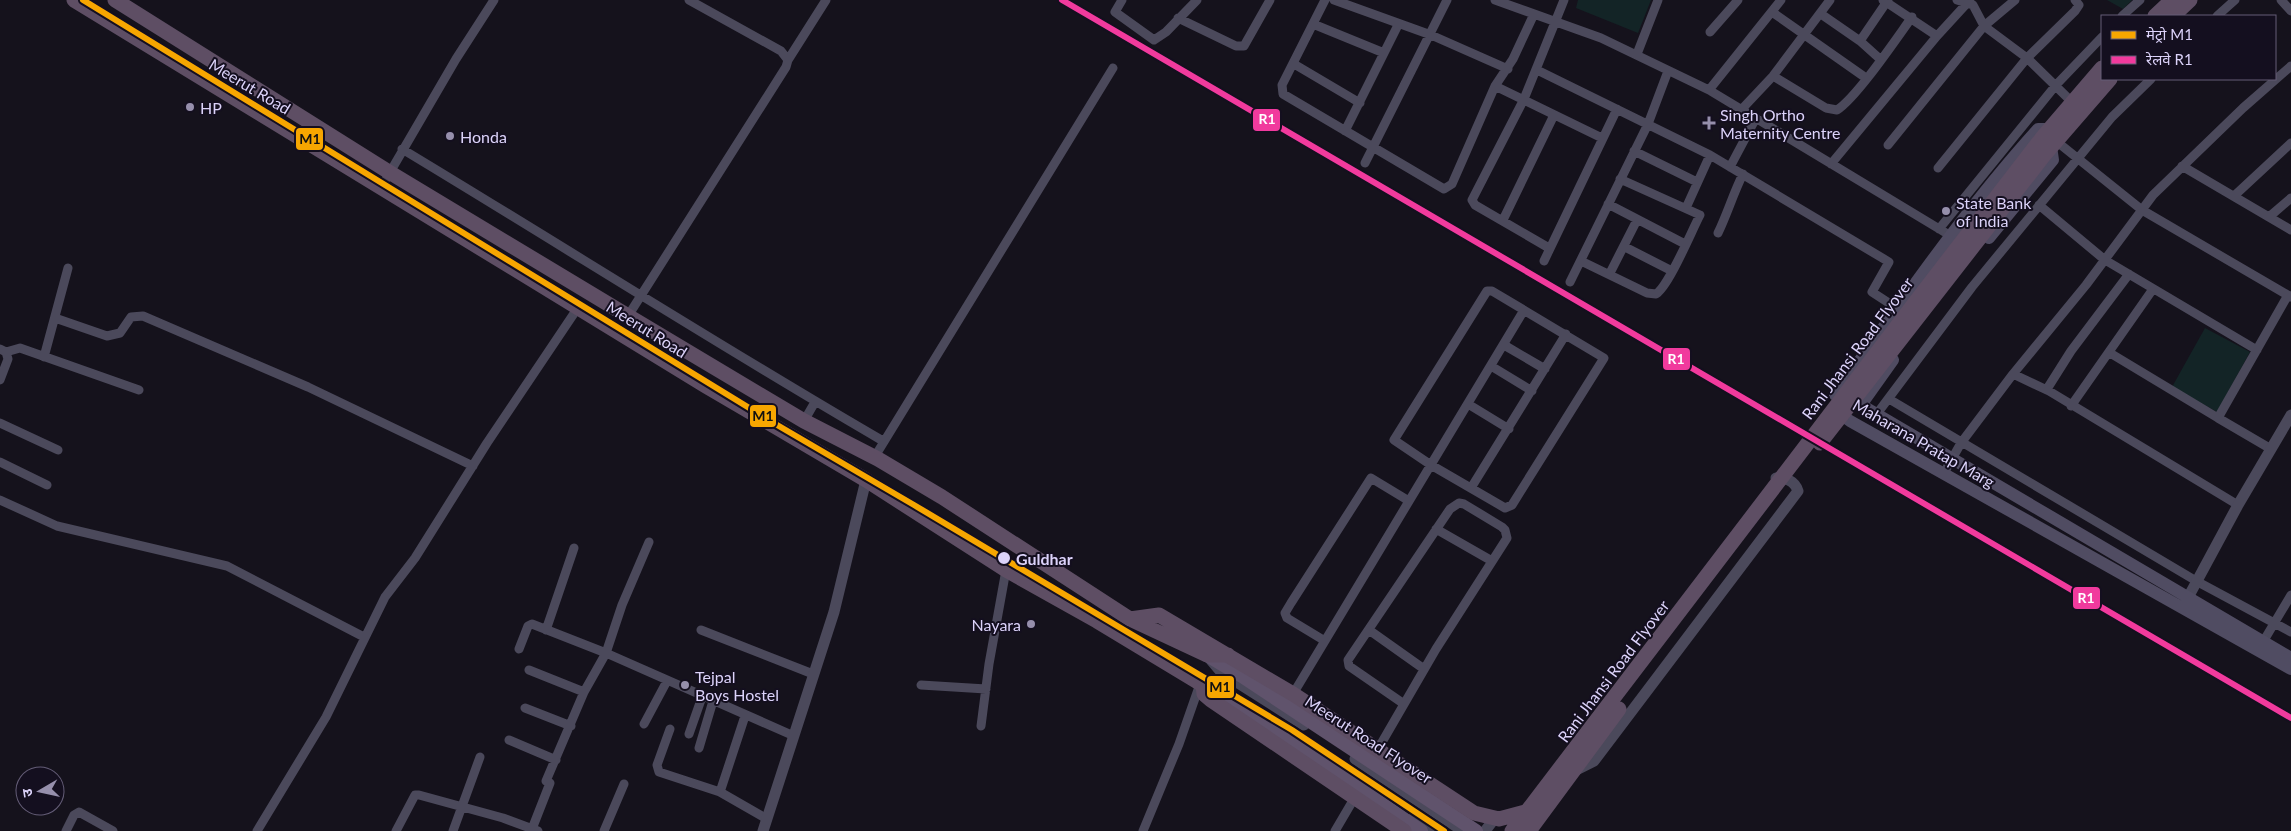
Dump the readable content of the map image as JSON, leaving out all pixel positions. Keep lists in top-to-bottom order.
{
  "streets": {
    "highway": ["Meerut Road", "Rani Jhansi Road Flyover"],
    "main road": ["Maharana Pratap Marg", "Meerut Road Flyover"]
  },
  "crossings": [
    ["Meerut Road", "Meerut Road Flyover"],
    ["Rani Jhansi Road Flyover", "Maharana Pratap Marg"]
  ],
  "places": {
    "other": [
      "HP",
      "Honda",
      "State Bank of India",
      "Guldhar",
      "Nayara",
      "Tejpal Boys Hostel"
    ],
    "health": ["Singh Ortho Maternity Centre"]
  },
  "lines": ["metro line M1", "rail line R1"],
  "legend": ["मेट्रो M1", "रेलवे R1"],
  "north": "left"
}
